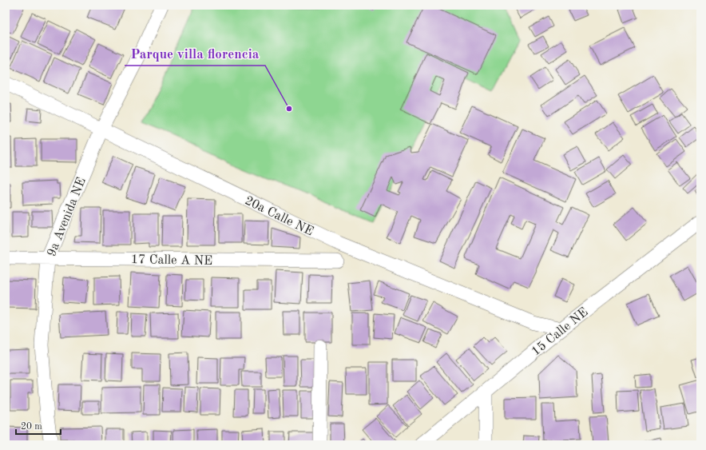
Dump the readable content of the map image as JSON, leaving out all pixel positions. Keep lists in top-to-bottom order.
{
  "streets": {
    "street": [
      "20a Calle NE",
      "9a Avenida NE",
      "17 Calle A NE",
      "15 Calle NE"
    ]
  },
  "crossings": [
    ["20a Calle NE", "9a Avenida NE"],
    ["20a Calle NE", "15 Calle NE"],
    ["9a Avenida NE", "17 Calle A NE"]
  ],
  "places": ["Parque villa florencia"],
  "scale_bar": "20 m"
}
